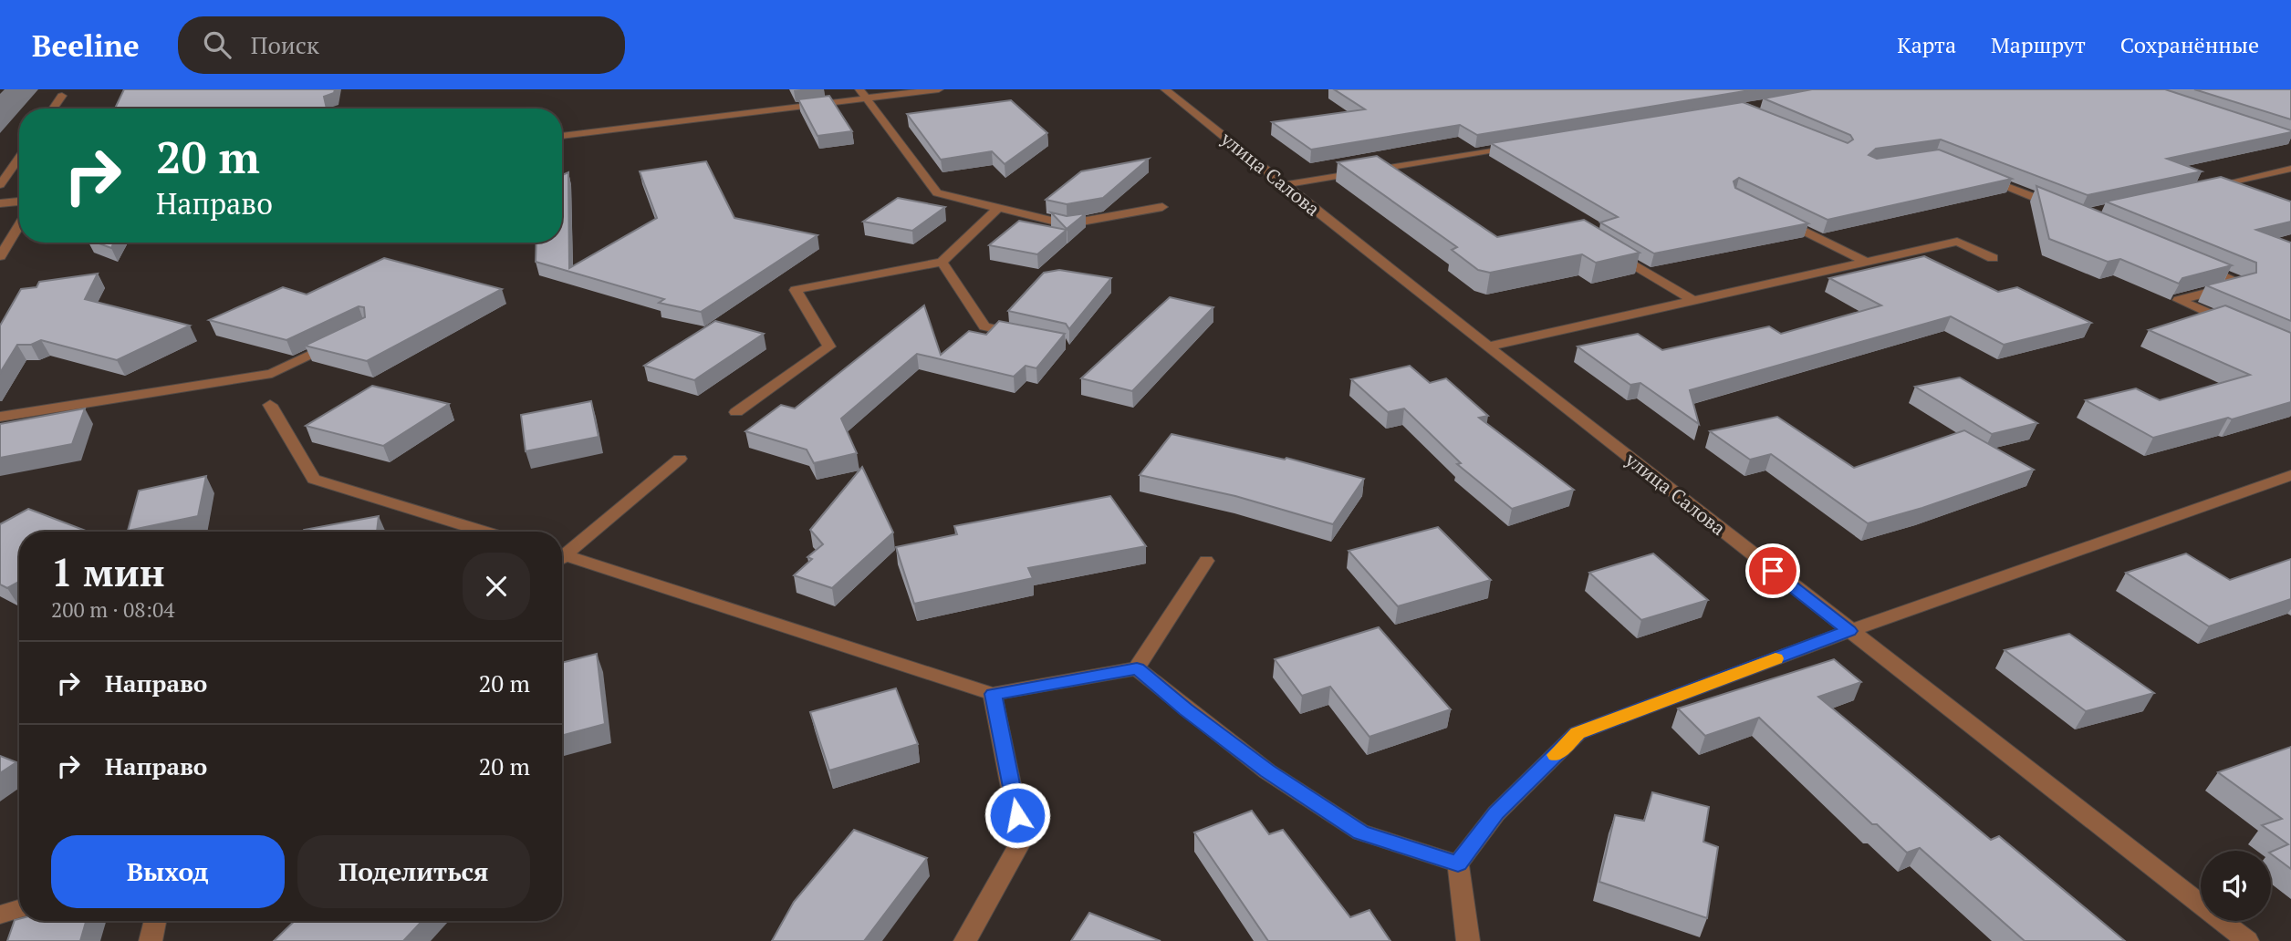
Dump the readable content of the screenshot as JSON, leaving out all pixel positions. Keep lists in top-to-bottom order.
{
  "streets": {
    "street": ["улица Салова"]
  },
  "page": {
    "header": "Beeline",
    "search": "Поиск",
    "nav": ["Карта", "Маршрут", "Сохранённые"],
    "turn": ["20 m", "Направо"],
    "heading": ["1 мин", "200 m · 08:04"],
    "list": [
      {
        "name": "Направо",
        "value": "20 m"
      },
      {
        "name": "Направо",
        "value": "20 m"
      }
    ],
    "buttons": ["Выход", "Поделиться"]
  }
}
